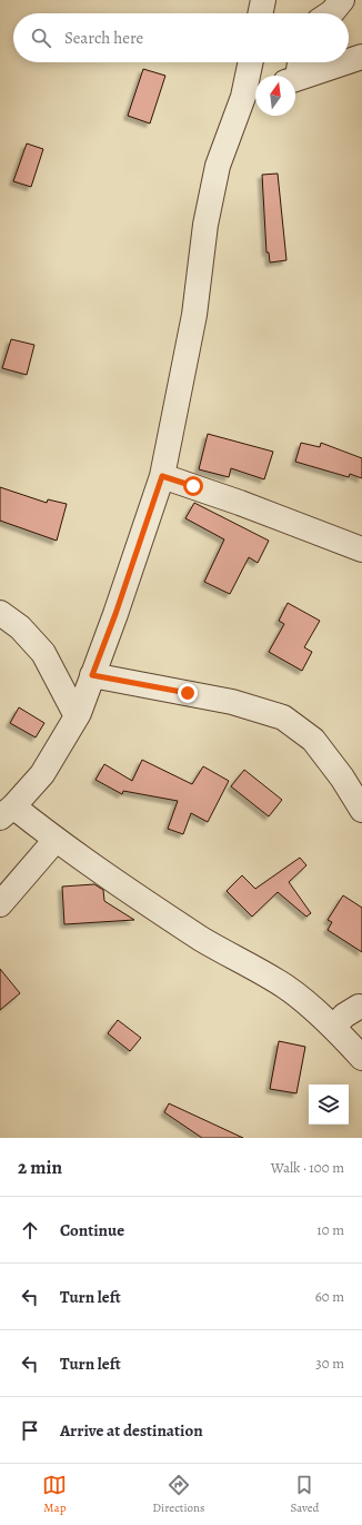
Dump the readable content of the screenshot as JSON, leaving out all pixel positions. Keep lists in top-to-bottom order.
{
  "north": "top",
  "page": {
    "search": "Search here",
    "heading": ["2 min", "Walk · 100 m"],
    "list": [
      ["Continue", "10 m"],
      ["Turn left", "60 m"],
      ["Turn left", "30 m"],
      "Arrive at destination"
    ],
    "nav": ["Map", "Directions", "Saved"]
  }
}
